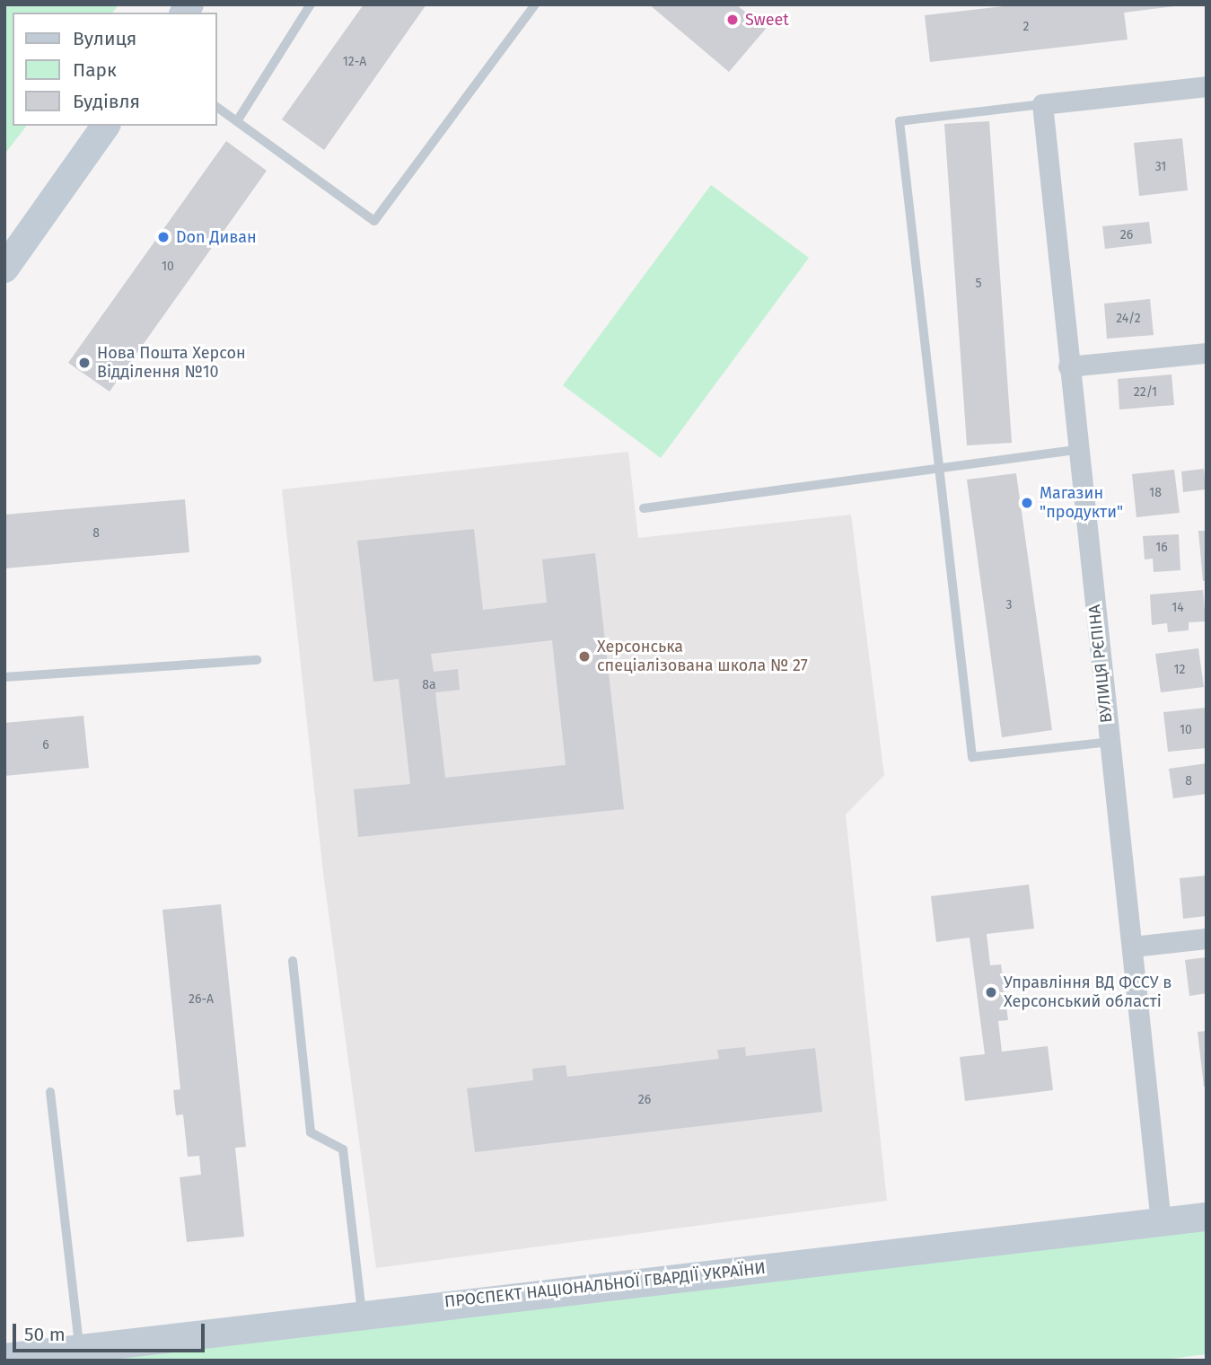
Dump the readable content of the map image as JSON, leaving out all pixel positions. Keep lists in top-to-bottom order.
{
  "streets": {
    "street": ["ВУЛИЦЯ РЄПІНА", "ПРОСПЕКТ НАЦІОНАЛЬНОЇ ГВАРДІЇ УКРАЇНИ"]
  },
  "crossings": [
    ["ВУЛИЦЯ РЄПІНА", "ПРОСПЕКТ НАЦІОНАЛЬНОЇ ГВАРДІЇ УКРАЇНИ"]
  ],
  "places": [
    "Sweet",
    "Don Диван",
    "Нова Пошта Херсон Відділення №10",
    "Магазин \"продукти\"",
    "Херсонська спеціалізована школа № 27",
    "Управління ВД ФССУ в Херсонський області"
  ],
  "house_numbers": [
    "2",
    "12-А",
    "31",
    "26",
    "10",
    "5",
    "24/2",
    "22/1",
    "18",
    "8",
    "16",
    "3",
    "14",
    "12",
    "8а",
    "10",
    "6",
    "8",
    "26-А",
    "26"
  ],
  "legend": ["Вулиця", "Парк", "Будівля"],
  "scale_bar": "50 m"
}
